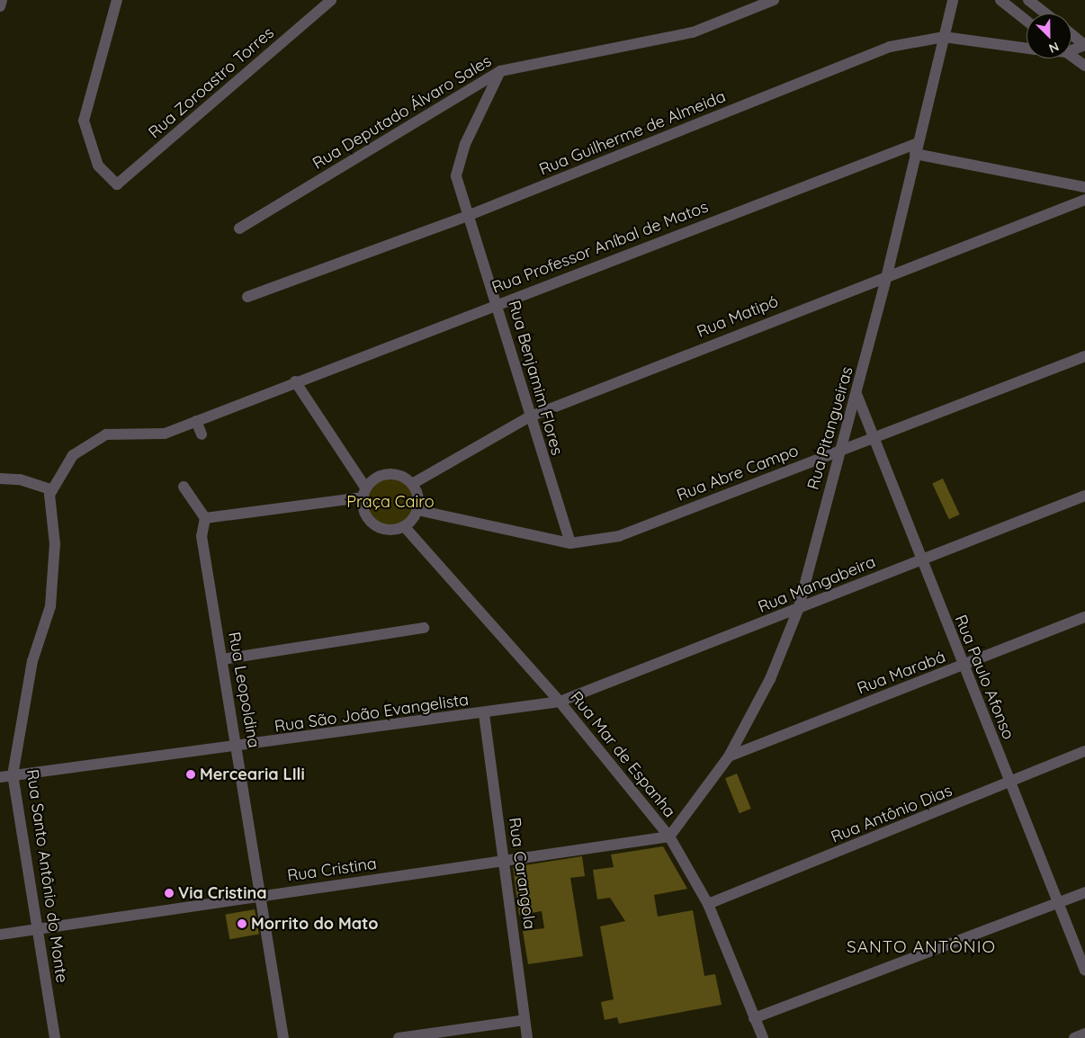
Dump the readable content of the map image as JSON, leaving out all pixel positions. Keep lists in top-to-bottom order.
{
  "streets": {
    "street": [
      "Rua Zoroastro Torres",
      "Rua Deputado Álvaro Sales",
      "Rua Guilherme de Almeida",
      "Rua Professor Aníbal de Matos",
      "Rua Matipó",
      "Rua Benjamim Flores",
      "Rua Pitangueiras",
      "Rua Abre Campo",
      "Rua Mangabeira",
      "Rua Marabá",
      "Rua Paulo Afonso",
      "Rua Leopoldina",
      "Rua São João Evangelista",
      "Rua Mar de Espanha",
      "Rua Antônio Dias",
      "Rua Cristina",
      "Rua Carangola",
      "Rua Santo Antônio do Monte"
    ]
  },
  "crossings": [
    ["Rua Deputado Álvaro Sales", "Rua Benjamim Flores"],
    ["Rua Guilherme de Almeida", "Rua Benjamim Flores"],
    ["Rua Guilherme de Almeida", "Rua Pitangueiras"],
    ["Rua Professor Aníbal de Matos", "Rua Benjamim Flores"],
    ["Rua Professor Aníbal de Matos", "Rua Pitangueiras"],
    ["Rua Matipó", "Rua Benjamim Flores"],
    ["Rua Matipó", "Rua Pitangueiras"],
    ["Rua Matipó", "Rua Abre Campo"],
    ["Rua Matipó", "Rua Mar de Espanha"],
    ["Rua Benjamim Flores", "Rua Abre Campo"],
    ["Rua Pitangueiras", "Rua Abre Campo"],
    ["Rua Pitangueiras", "Rua Mangabeira"],
    ["Rua Pitangueiras", "Rua Marabá"],
    ["Rua Pitangueiras", "Rua Paulo Afonso"],
    ["Rua Pitangueiras", "Rua Mar de Espanha"],
    ["Rua Pitangueiras", "Rua Cristina"],
    ["Rua Abre Campo", "Rua Paulo Afonso"],
    ["Rua Abre Campo", "Rua Mar de Espanha"],
    ["Rua Mangabeira", "Rua Paulo Afonso"],
    ["Rua Mangabeira", "Rua São João Evangelista"],
    ["Rua Mangabeira", "Rua Mar de Espanha"],
    ["Rua Marabá", "Rua Paulo Afonso"],
    ["Rua Paulo Afonso", "Rua Antônio Dias"],
    ["Rua Leopoldina", "Rua São João Evangelista"],
    ["Rua Leopoldina", "Rua Cristina"],
    ["Rua São João Evangelista", "Rua Mar de Espanha"],
    ["Rua São João Evangelista", "Rua Carangola"],
    ["Rua São João Evangelista", "Rua Santo Antônio do Monte"],
    ["Rua Mar de Espanha", "Rua Antônio Dias"],
    ["Rua Mar de Espanha", "Rua Cristina"],
    ["Rua Cristina", "Rua Carangola"],
    ["Rua Cristina", "Rua Santo Antônio do Monte"]
  ],
  "districts": ["SANTO ANTÔNIO"],
  "parks": ["Praça Cairo"],
  "places": ["Mercearia LIli", "Via Cristina", "Morrito do Mato"],
  "north": "bottom right"
}
